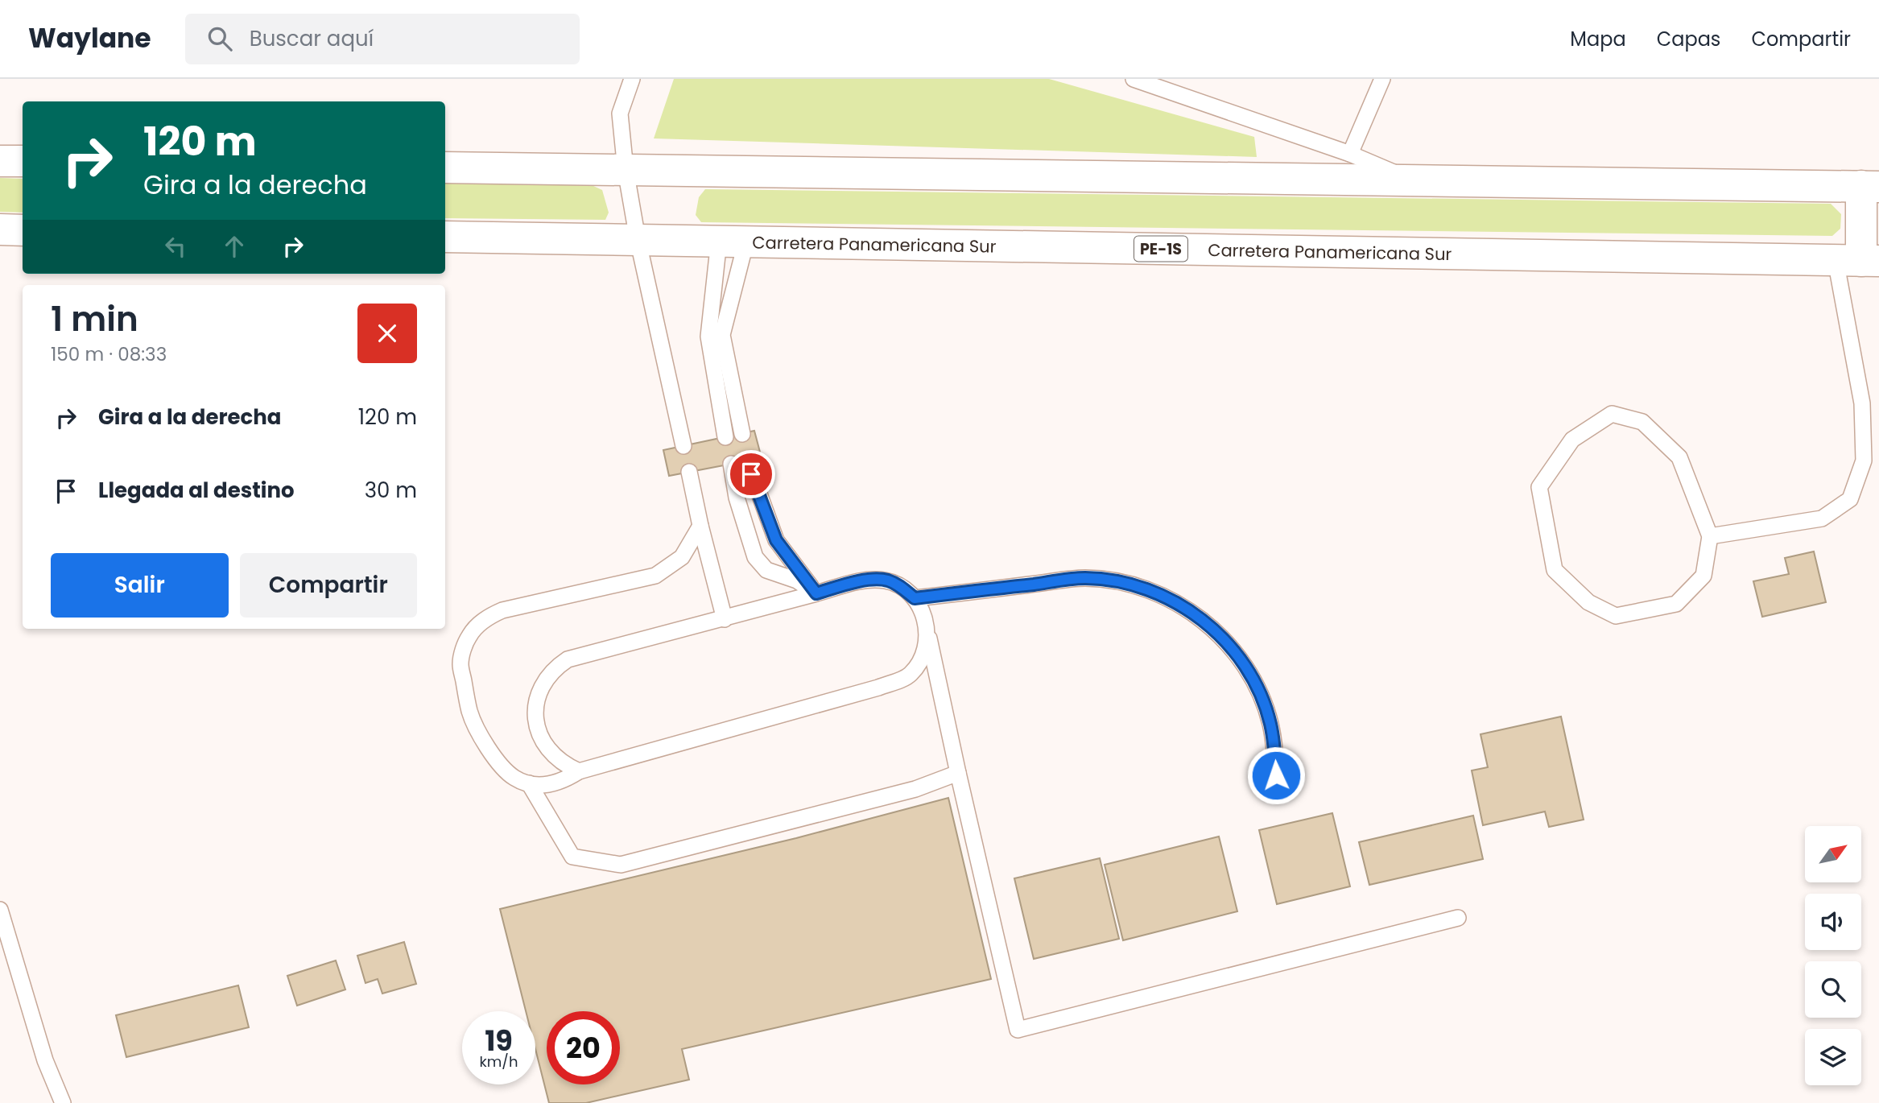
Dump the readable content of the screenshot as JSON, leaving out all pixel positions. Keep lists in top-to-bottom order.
{
  "streets": {
    "highway": ["Carretera Panamericana Sur", "PE-1S"]
  },
  "north": "top right",
  "page": {
    "header": "Waylane",
    "search": "Buscar aquí",
    "nav": ["Mapa", "Capas", "Compartir"],
    "turn": ["120 m", "Gira a la derecha"],
    "heading": ["1 min", "150 m · 08:33"],
    "list": [
      {
        "name": "Gira a la derecha",
        "value": "120 m"
      },
      {
        "name": "Llegada al destino",
        "value": "30 m"
      }
    ],
    "buttons": ["Salir", "Compartir"],
    "speed": "19 km/h",
    "limit": "20"
  }
}
